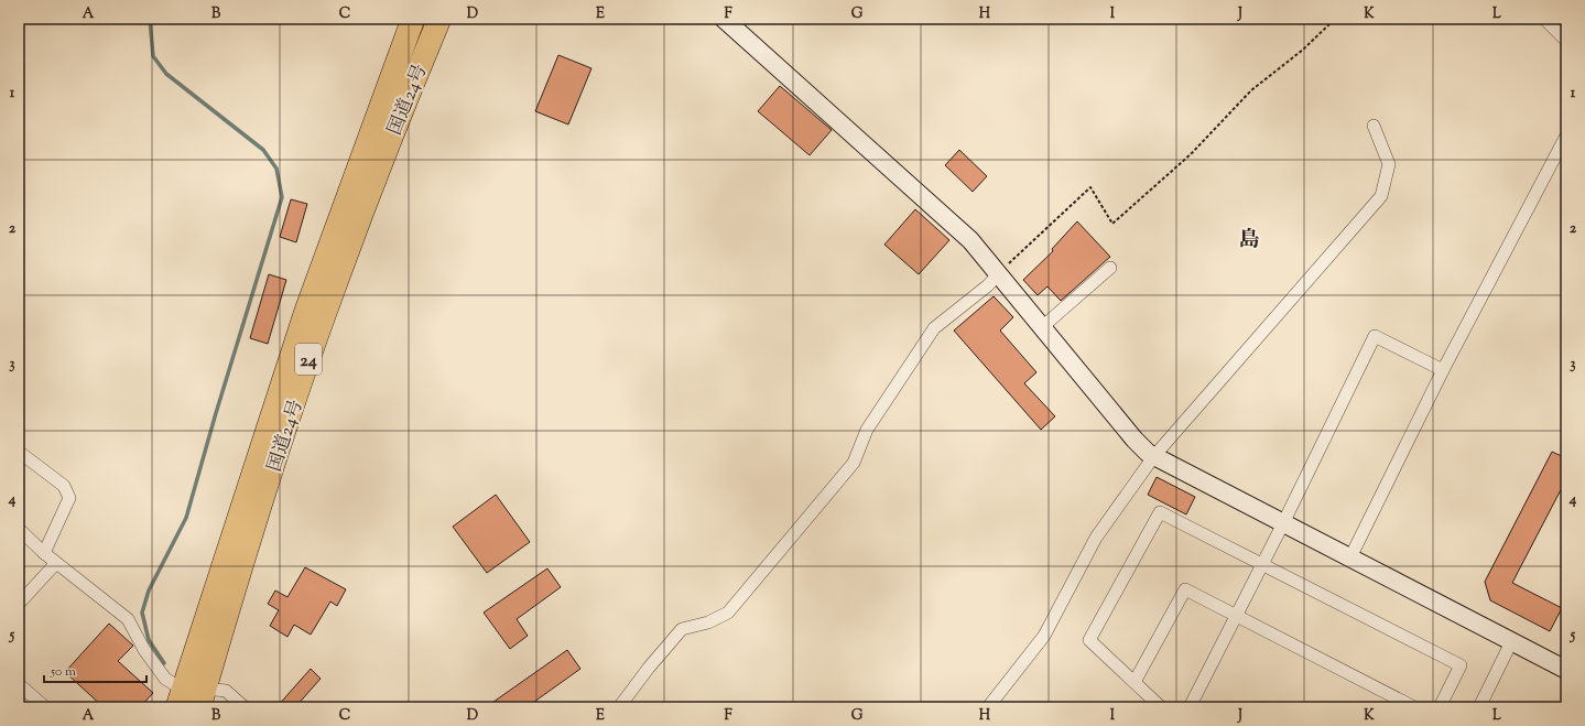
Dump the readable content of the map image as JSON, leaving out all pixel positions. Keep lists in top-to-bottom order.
{
  "streets": {
    "highway": ["国道24号", "24"]
  },
  "districts": ["島"],
  "scale_bar": "50 m",
  "grid": {
    "columns": [
      "A",
      "B",
      "C",
      "D",
      "E",
      "F",
      "G",
      "H",
      "I",
      "J",
      "K",
      "L"
    ],
    "rows": [
      "1",
      "2",
      "3",
      "4",
      "5"
    ]
  }
}
